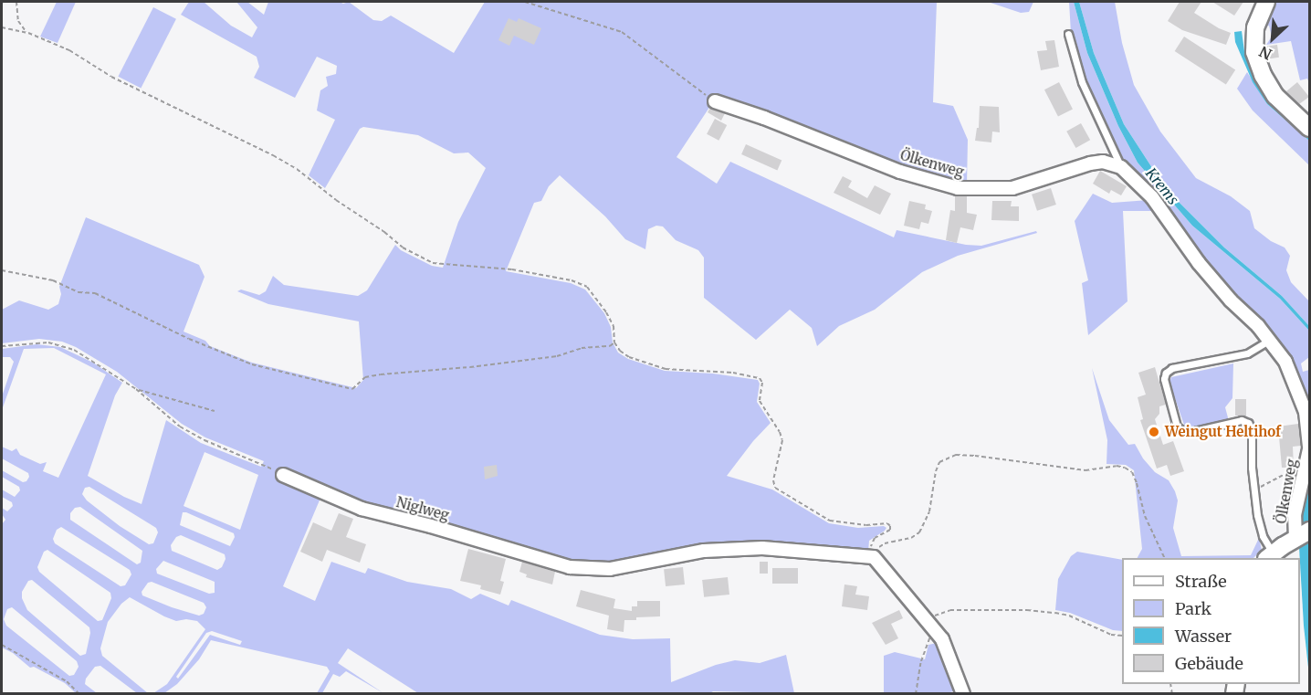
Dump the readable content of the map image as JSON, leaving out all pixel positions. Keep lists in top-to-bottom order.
{
  "streets": {
    "street": ["Ölkenweg", "Niglweg"]
  },
  "water": ["Krems"],
  "places": ["Weingut Heltihof"],
  "legend": [
    "Straße",
    "Park",
    "Wasser",
    "Gebäude"
  ],
  "north": "bottom left"
}
